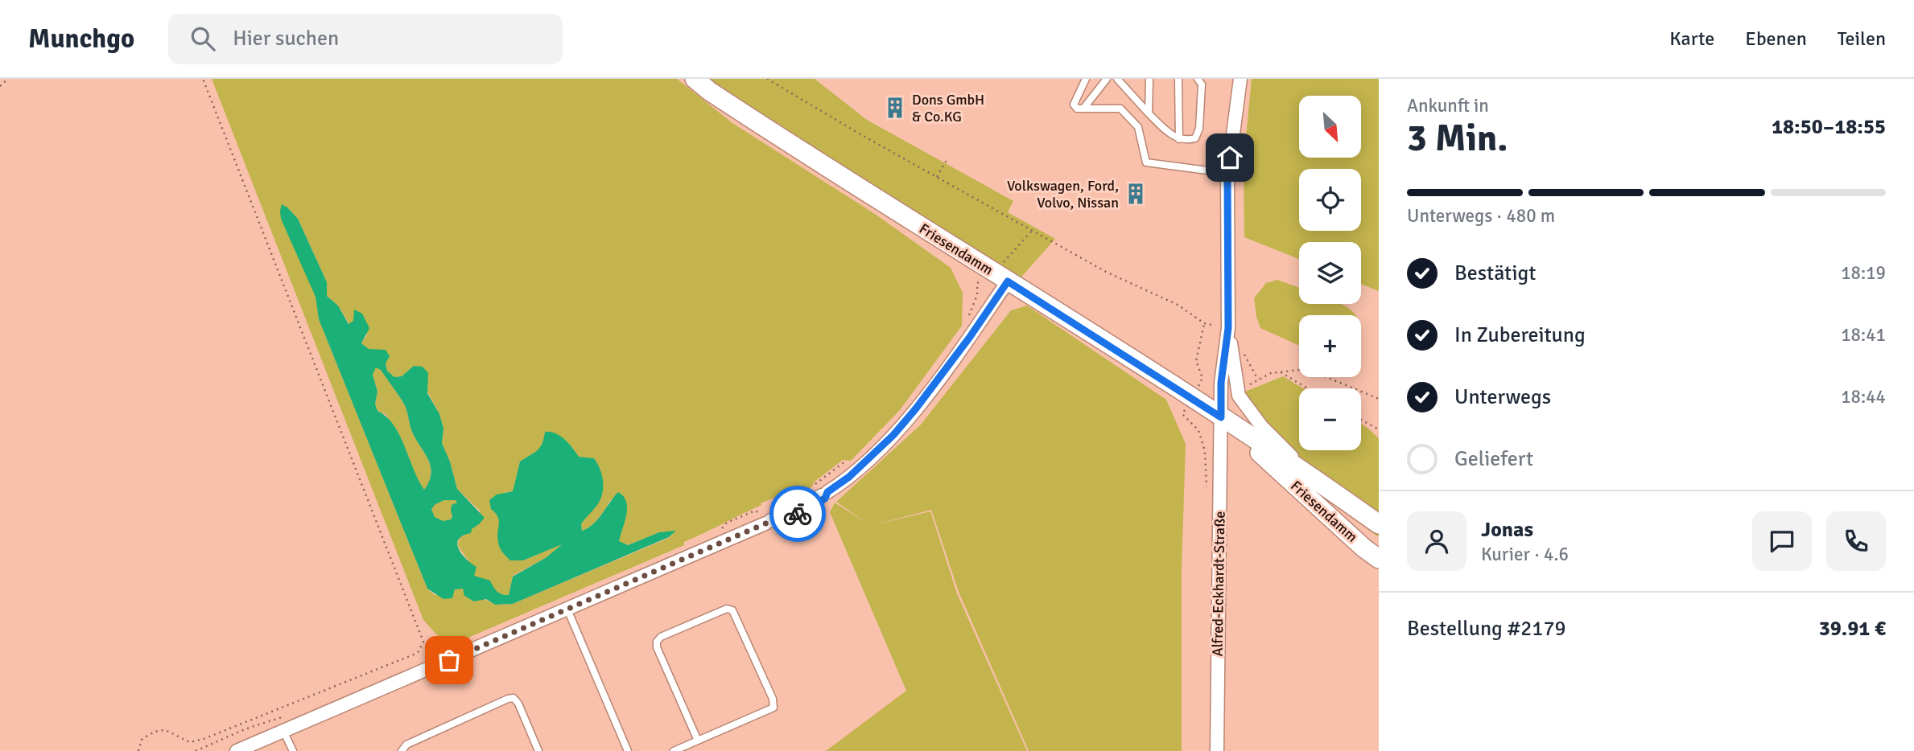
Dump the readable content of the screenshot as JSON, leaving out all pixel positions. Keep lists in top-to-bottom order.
{
  "streets": {
    "main road": ["Friesendamm"],
    "street": ["Alfred-Eckhardt-Straße"]
  },
  "crossings": [
    ["Friesendamm", "Alfred-Eckhardt-Straße"]
  ],
  "places": {
    "building": ["Dons GmbH & Co.KG", "Volkswagen, Ford, Volvo, Nissan"]
  },
  "north": "bottom right",
  "page": {
    "header": "Munchgo",
    "search": "Hier suchen",
    "nav": ["Karte", "Ebenen", "Teilen"],
    "heading": ["3 Min.", "Ankunft in", "18:50–18:55"],
    "panel": [
      "Jonas",
      "Kurier · 4.6",
      "Bestellung #2179",
      "39.91 €"
    ],
    "map_buttons": ["+", "−"],
    "bar": "Unterwegs · 480 m",
    "list": [
      ["Bestätigt", "18:19"],
      ["In Zubereitung", "18:41"],
      ["Unterwegs", "18:44"],
      "Geliefert"
    ]
  }
}
